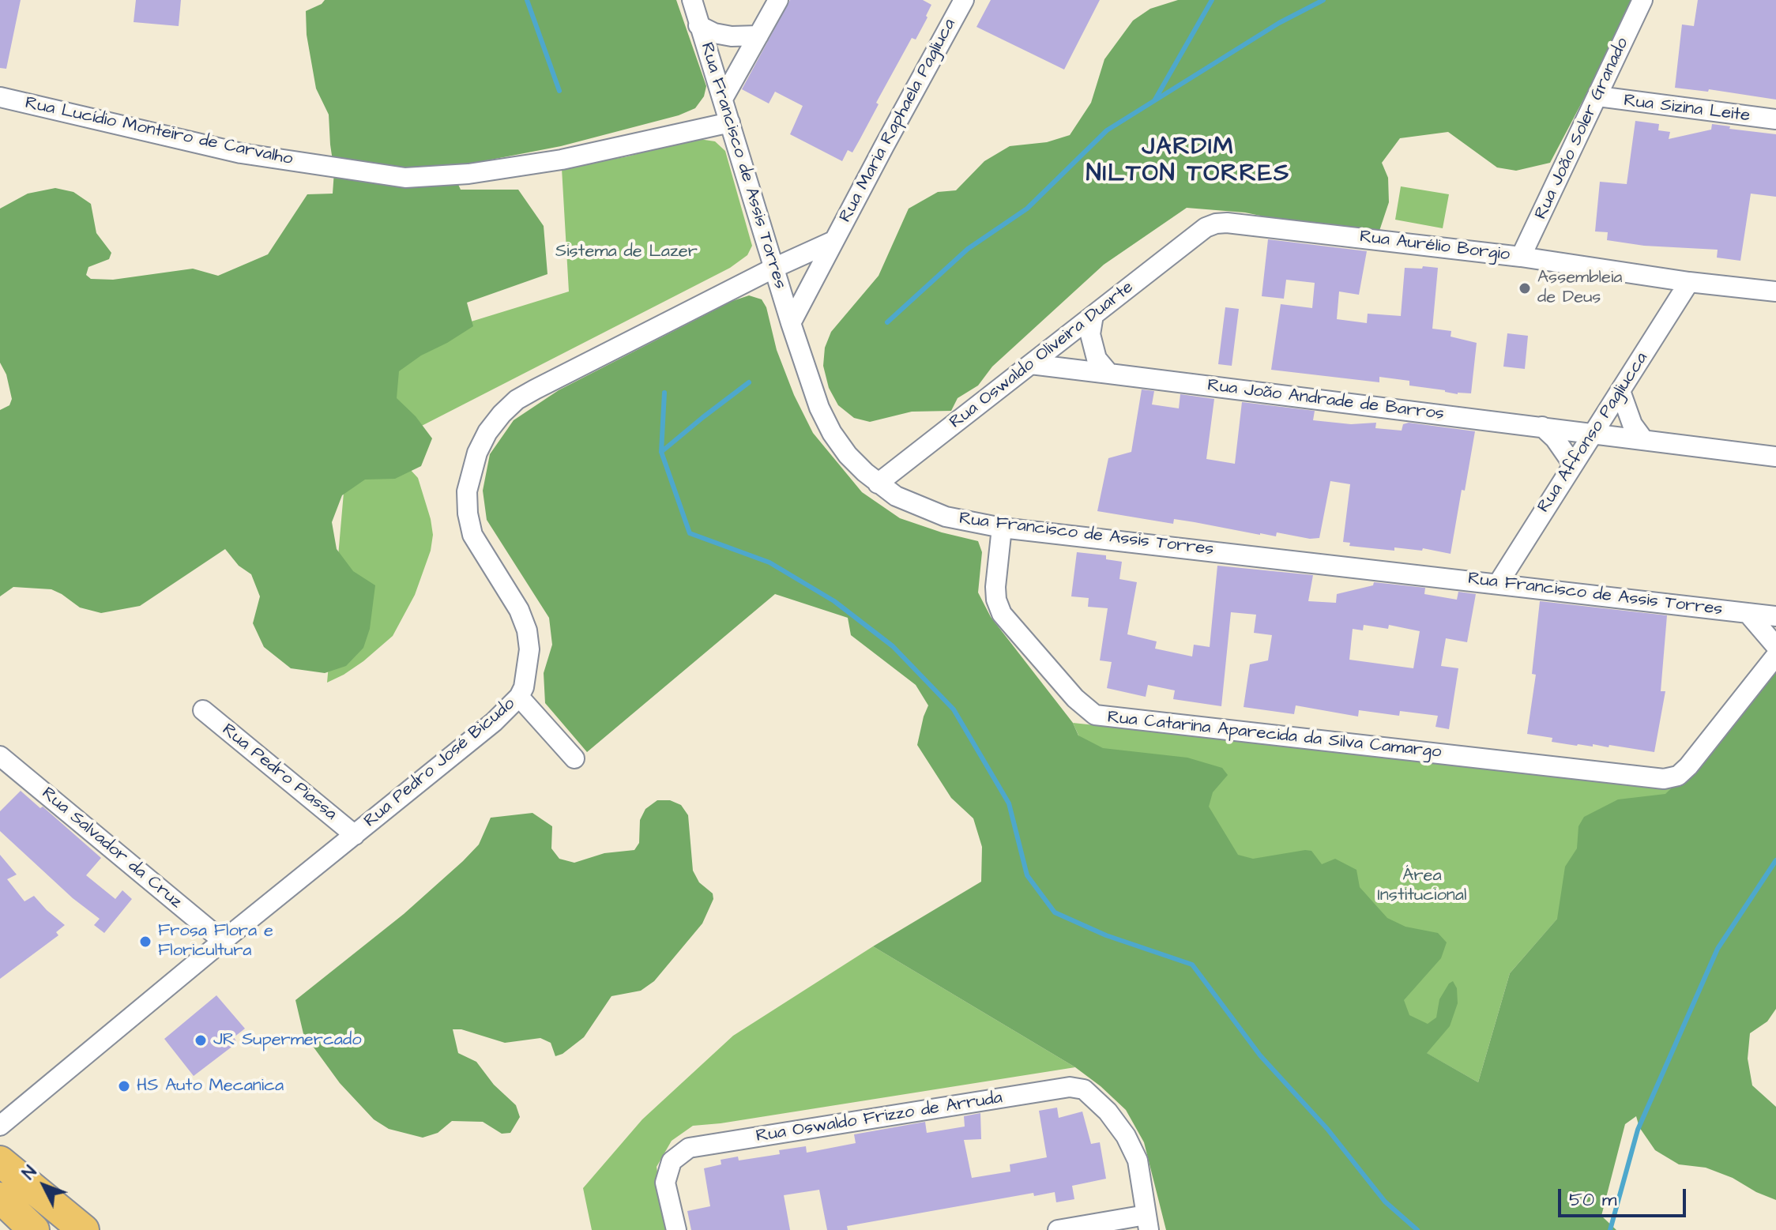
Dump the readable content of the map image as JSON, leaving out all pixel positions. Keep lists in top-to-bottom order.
{
  "streets": {
    "street": [
      "Rua Sizina Leite",
      "Rua Maria Raphaela Pagliuca",
      "Rua João Soler Granado",
      "Rua Lucídio Monteiro de Carvalho",
      "Rua Francisco de Assis Torres",
      "Rua Aurélio Borgio",
      "Rua Oswaldo Oliveira Duarte",
      "Rua João Andrade de Barros",
      "Rua Affonso Pagliucca",
      "Rua Catarina Aparecida da Silva Camargo",
      "Rua Pedro José Bicudo",
      "Rua Pedro Piassa",
      "Rua Salvador da Cruz",
      "Rua Oswaldo Frizzo de Arruda"
    ]
  },
  "crossings": [
    ["Rua Sizina Leite", "Rua João Soler Granado"],
    ["Rua Maria Raphaela Pagliuca", "Rua Francisco de Assis Torres"],
    ["Rua Maria Raphaela Pagliuca", "Rua Pedro José Bicudo"],
    ["Rua João Soler Granado", "Rua Aurélio Borgio"],
    ["Rua Lucídio Monteiro de Carvalho", "Rua Francisco de Assis Torres"],
    ["Rua Francisco de Assis Torres", "Rua Oswaldo Oliveira Duarte"],
    ["Rua Francisco de Assis Torres", "Rua Affonso Pagliucca"],
    ["Rua Francisco de Assis Torres", "Rua Catarina Aparecida da Silva Camargo"],
    ["Rua Francisco de Assis Torres", "Rua Pedro José Bicudo"],
    ["Rua Aurélio Borgio", "Rua Oswaldo Oliveira Duarte"],
    ["Rua Aurélio Borgio", "Rua Affonso Pagliucca"],
    ["Rua Oswaldo Oliveira Duarte", "Rua João Andrade de Barros"],
    ["Rua João Andrade de Barros", "Rua Affonso Pagliucca"],
    ["Rua Pedro José Bicudo", "Rua Pedro Piassa"],
    ["Rua Pedro José Bicudo", "Rua Salvador da Cruz"]
  ],
  "districts": ["JARDIM NILTON TORRES"],
  "parks": ["Sistema de Lazer", "Área Institucional"],
  "places": [
    "Assembleia de Deus",
    "Frosa Flora e Floricultura",
    "JR Supermercado",
    "HS Auto Mecanica"
  ],
  "scale_bar": "50 m",
  "north": "top left"
}
